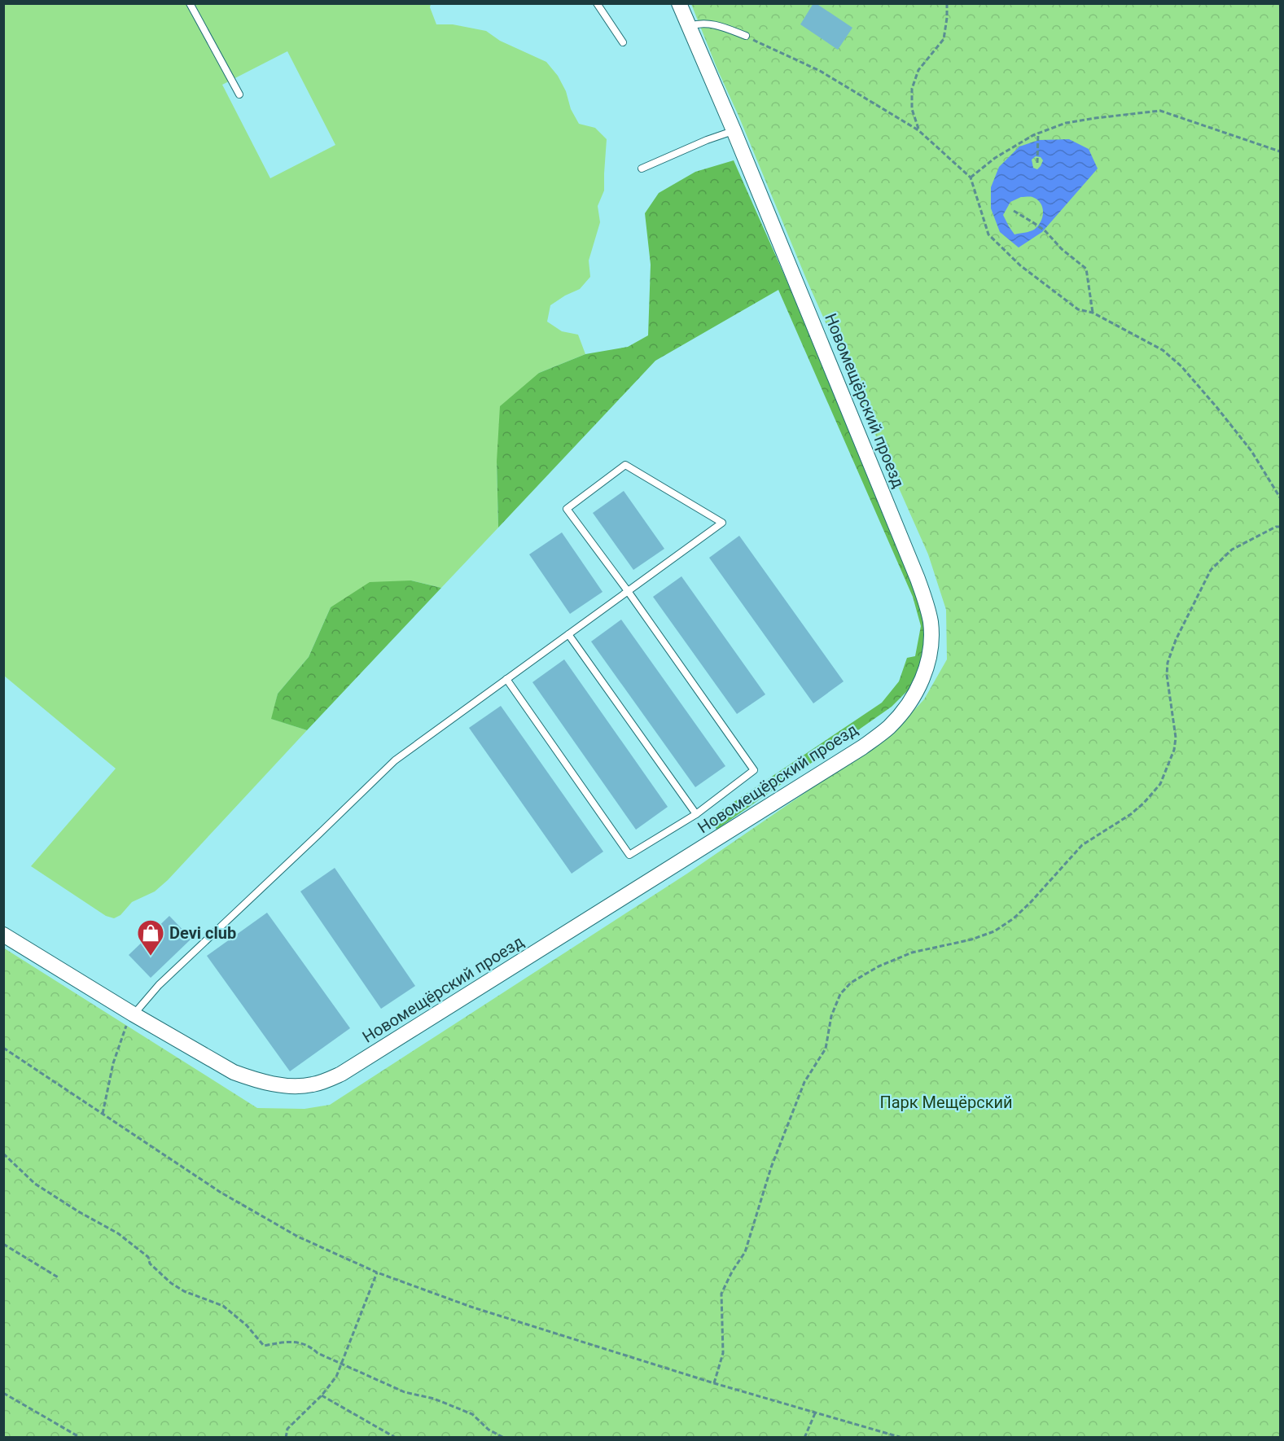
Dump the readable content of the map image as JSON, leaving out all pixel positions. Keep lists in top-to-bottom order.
{
  "streets": {
    "street": ["Новомещёрский проезд"]
  },
  "parks": ["Парк Мещёрский"],
  "places": {
    "shop": ["Devi club"]
  }
}
